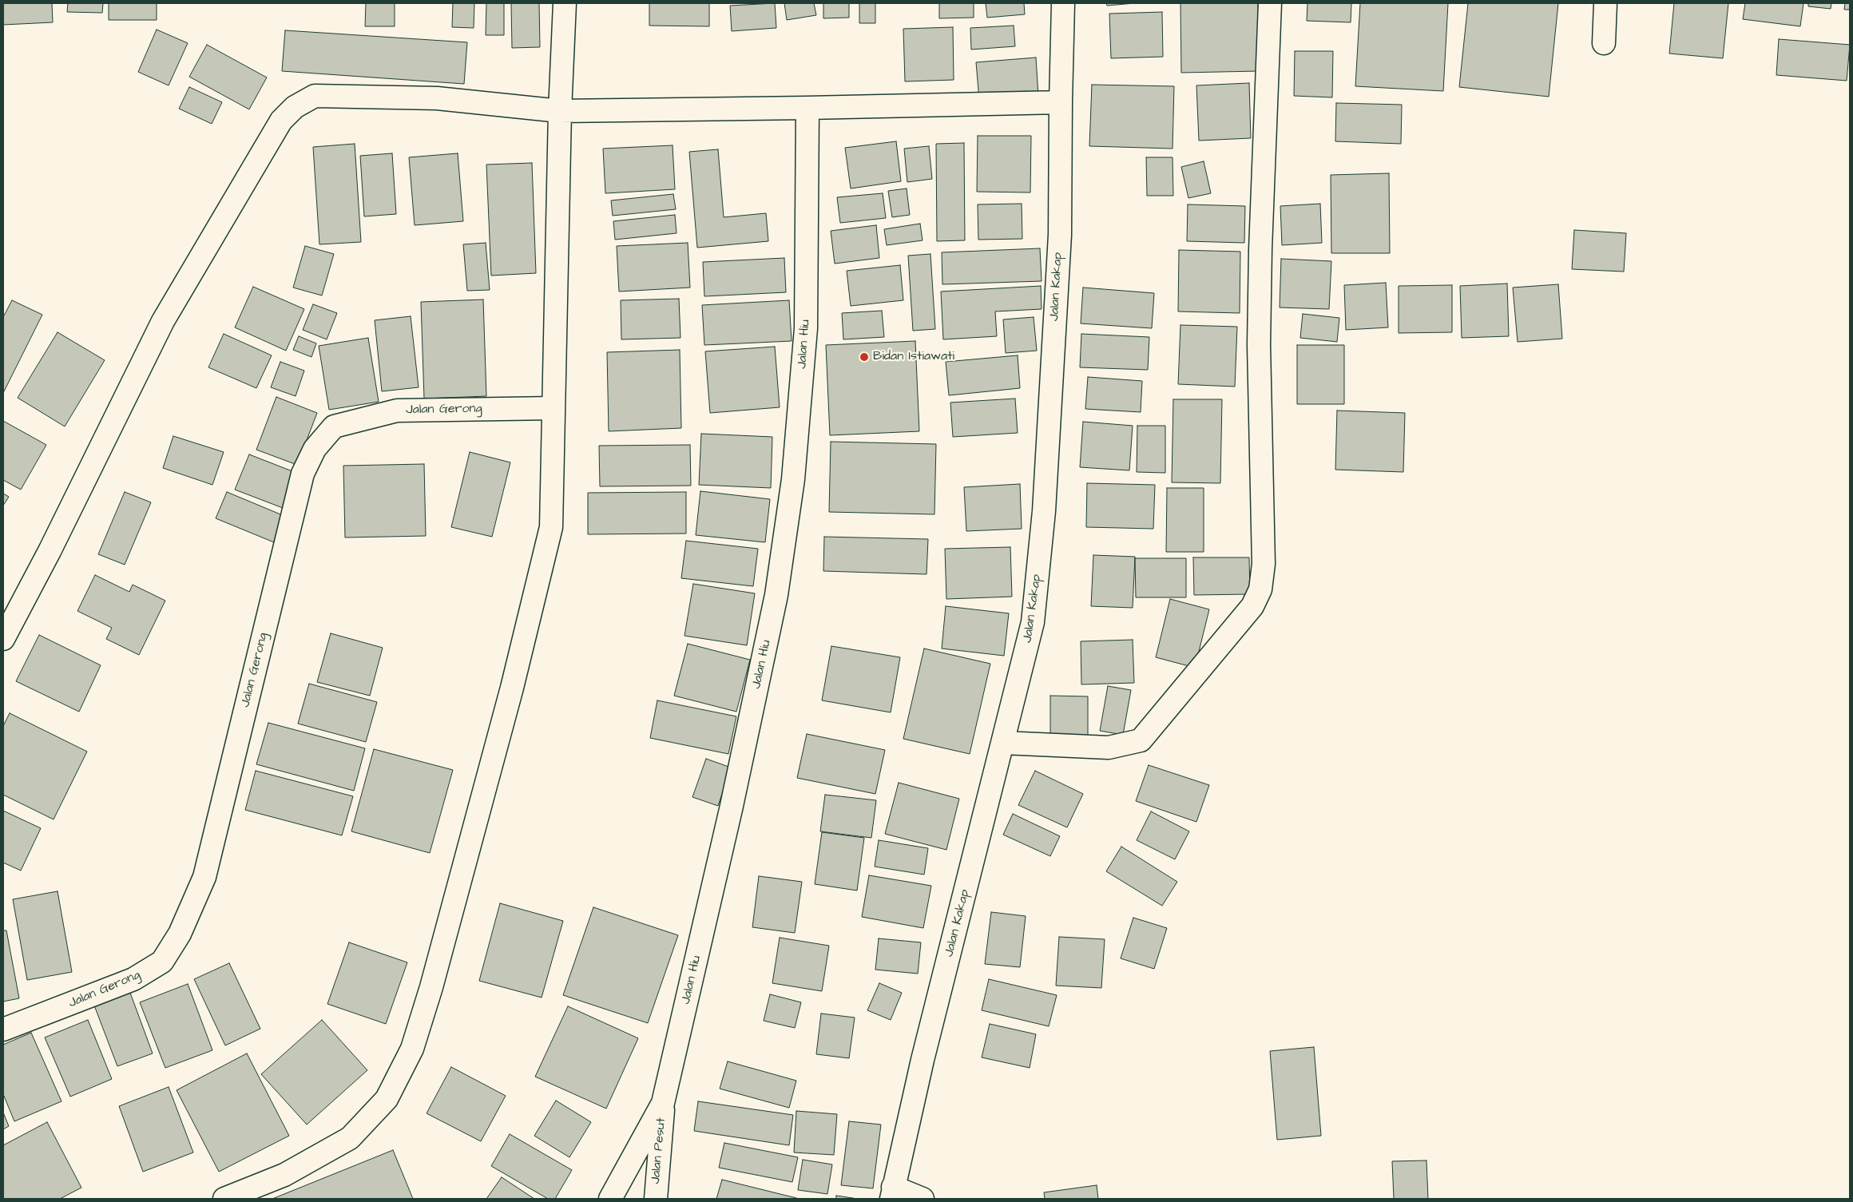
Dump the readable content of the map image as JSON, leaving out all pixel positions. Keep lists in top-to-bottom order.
{
  "streets": {
    "street": [
      "Jalan Kakap",
      "Jalan Hiu",
      "Jalan Gerong",
      "Jalan Pesut"
    ]
  },
  "crossings": [
    ["Jalan Hiu", "Jalan Pesut"]
  ],
  "places": ["Bidan Istiawati"]
}
